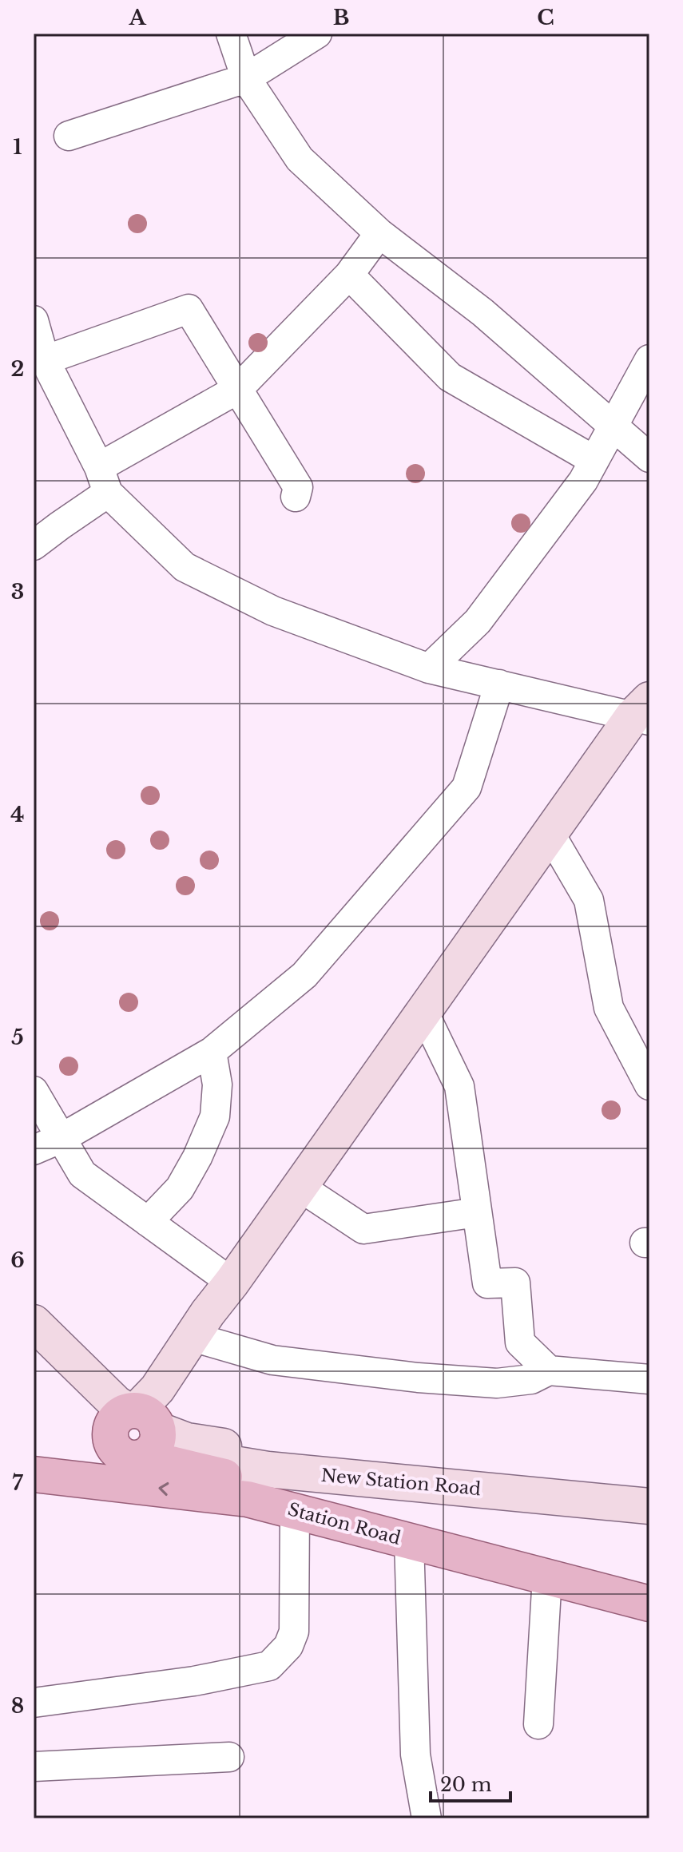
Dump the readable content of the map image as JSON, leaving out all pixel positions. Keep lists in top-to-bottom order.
{
  "streets": {
    "main road": ["Station Road"],
    "street": ["New Station Road"]
  },
  "crossings": [
    ["New Station Road", "Station Road"]
  ],
  "scale_bar": "20 m",
  "grid": {
    "columns": ["A", "B", "C"],
    "rows": [
      "1",
      "2",
      "3",
      "4",
      "5",
      "6",
      "7",
      "8"
    ]
  }
}
